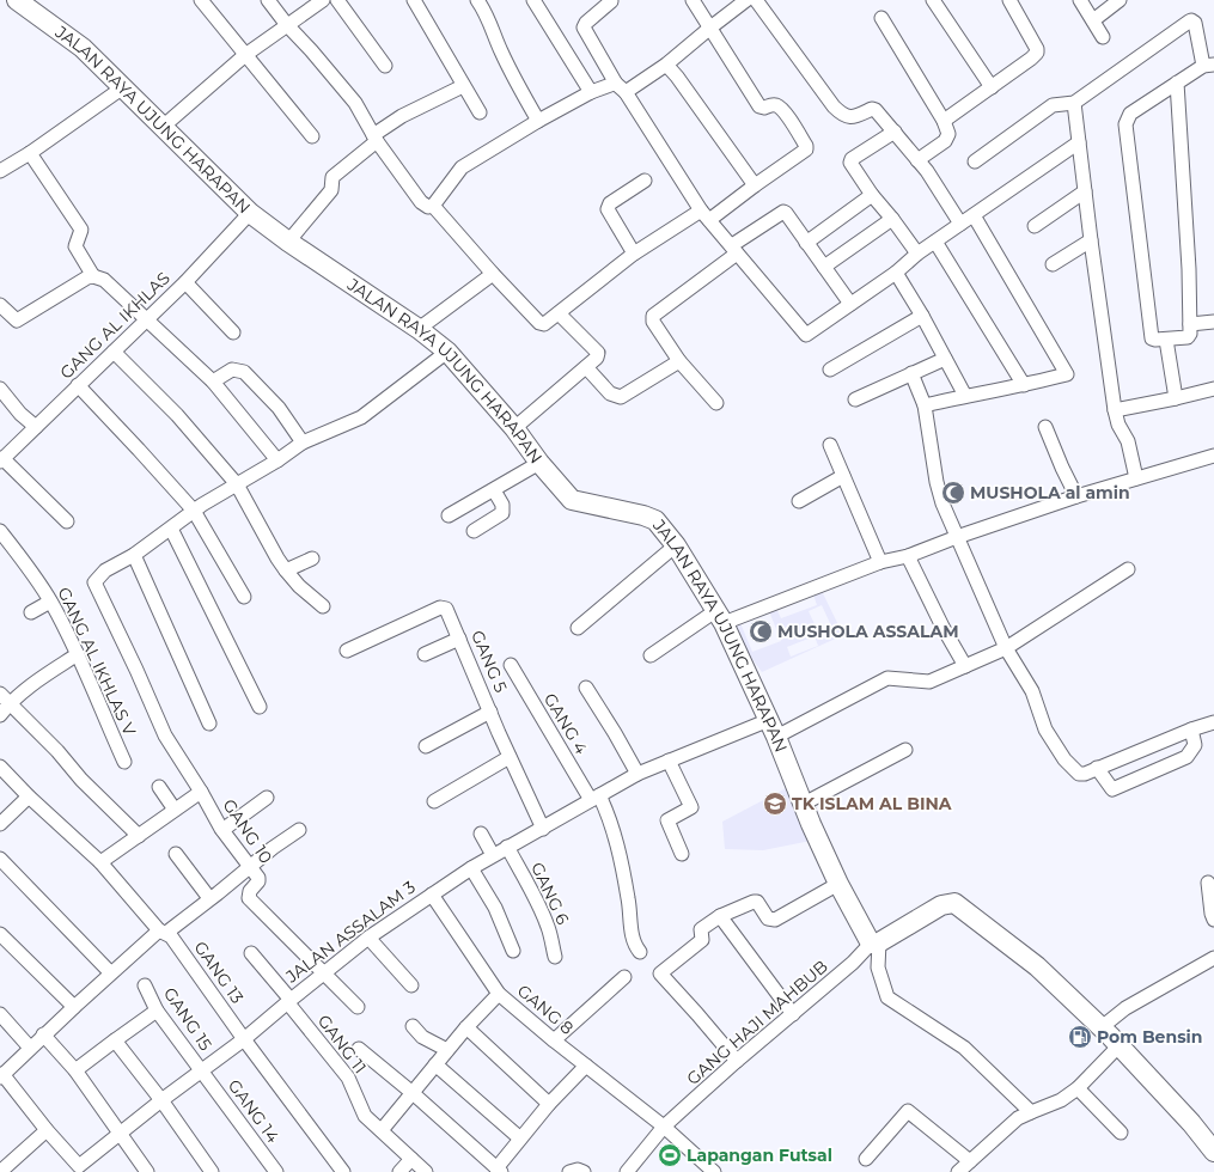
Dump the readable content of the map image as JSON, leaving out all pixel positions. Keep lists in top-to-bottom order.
{
  "streets": {
    "street": [
      "JALAN RAYA UJUNG HARAPAN",
      "GANG AL IKHLAS",
      "GANG AL IKHLAS V",
      "GANG 5",
      "GANG 4",
      "GANG 10",
      "GANG 6",
      "JALAN ASSALAM 3",
      "GANG 13",
      "GANG 8",
      "GANG 15",
      "GANG HAJI MAHBUB",
      "GANG 11",
      "GANG 14"
    ]
  },
  "crossings": [
    ["JALAN RAYA UJUNG HARAPAN", "GANG AL IKHLAS"],
    ["JALAN RAYA UJUNG HARAPAN", "JALAN ASSALAM 3"],
    ["JALAN RAYA UJUNG HARAPAN", "GANG HAJI MAHBUB"],
    ["GANG 5", "JALAN ASSALAM 3"],
    ["GANG 4", "JALAN ASSALAM 3"],
    ["GANG 10", "JALAN ASSALAM 3"],
    ["GANG 6", "JALAN ASSALAM 3"],
    ["JALAN ASSALAM 3", "GANG 13"],
    ["JALAN ASSALAM 3", "GANG 8"],
    ["JALAN ASSALAM 3", "GANG 15"],
    ["JALAN ASSALAM 3", "GANG 11"],
    ["JALAN ASSALAM 3", "GANG 14"],
    ["GANG 8", "GANG HAJI MAHBUB"],
    ["GANG 15", "GANG 14"]
  ],
  "places": {
    "mosque": ["MUSHOLA al amin", "MUSHOLA ASSALAM"],
    "school or university": ["TK ISLAM AL BINA"],
    "fuel station": ["Pom Bensin"],
    "sports": ["Lapangan Futsal"]
  }
}
